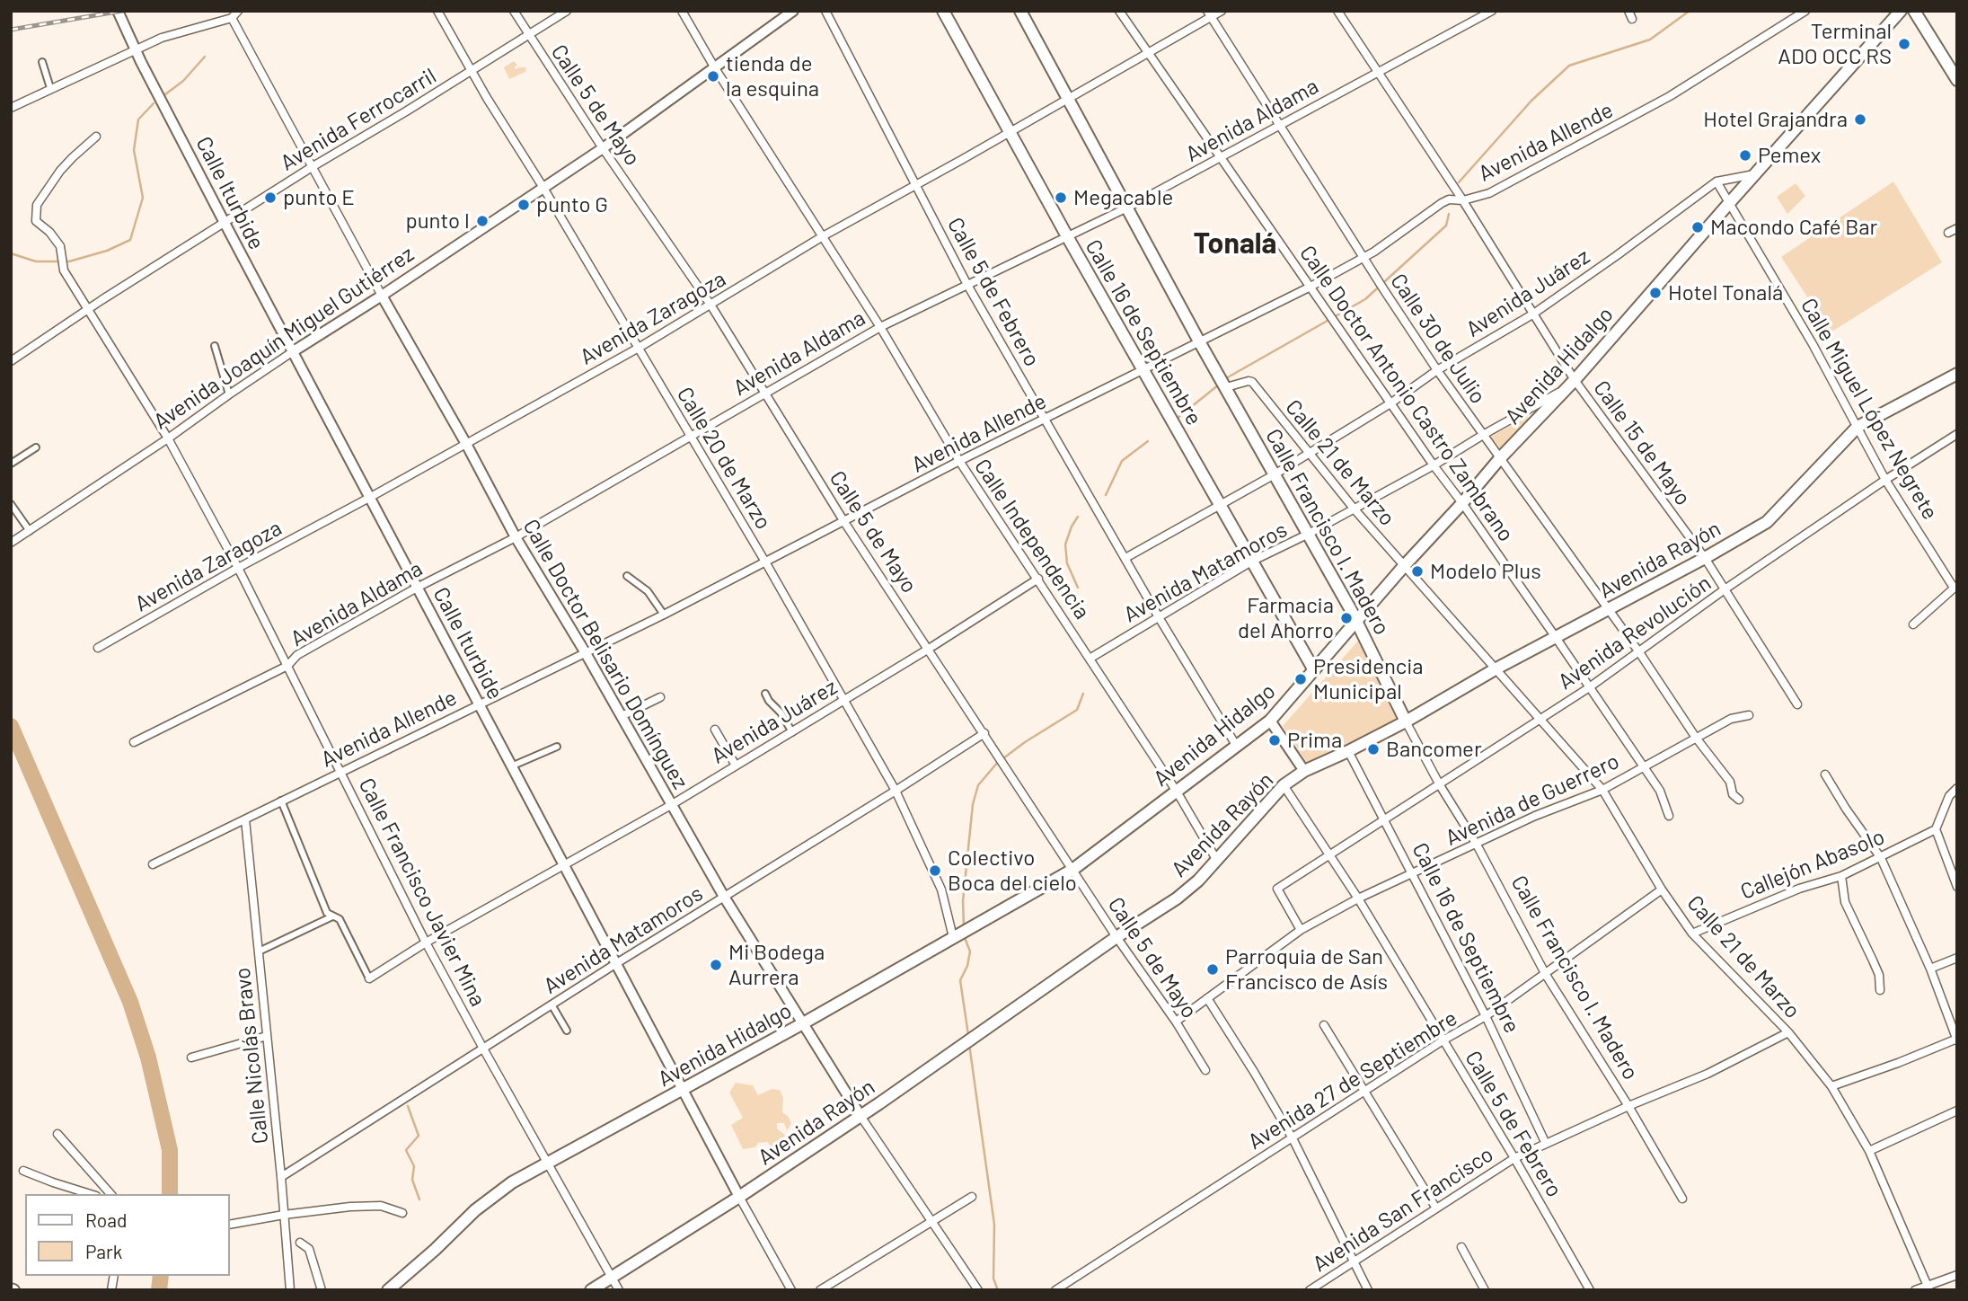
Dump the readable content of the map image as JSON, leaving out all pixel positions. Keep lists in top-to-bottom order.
{
  "streets": {
    "main road": [
      "Calle 16 de Septiembre",
      "Avenida Hidalgo",
      "Calle Francisco I. Madero",
      "Avenida Rayón"
    ],
    "street": [
      "Calle 5 de Mayo",
      "Avenida Ferrocarril",
      "Avenida Aldama",
      "Avenida Allende",
      "Calle Iturbide",
      "Calle 5 de Febrero",
      "Avenida Juárez",
      "Avenida Zaragoza",
      "Avenida Joaquín Miguel Gutiérrez",
      "Calle 30 de Julio",
      "Calle Doctor Antonio Castro Zambrano",
      "Calle Miguel López Negrete",
      "Calle 15 de Mayo",
      "Calle 20 de Marzo",
      "Calle 21 de Marzo",
      "Calle Independencia",
      "Avenida Matamoros",
      "Avenida Revolución",
      "Calle Doctor Belisario Domínguez",
      "Avenida de Guerrero",
      "Callejón Abasolo",
      "Calle Francisco Javier Mina",
      "Calle Nicolás Bravo",
      "Avenida 27 de Septiembre",
      "Avenida San Francisco"
    ]
  },
  "crossings": [
    ["Calle 5 de Mayo", "Avenida Ferrocarril"],
    ["Calle 5 de Mayo", "Avenida Aldama"],
    ["Calle 5 de Mayo", "Avenida Allende"],
    ["Calle 5 de Mayo", "Avenida Juárez"],
    ["Calle 5 de Mayo", "Avenida Zaragoza"],
    ["Calle 5 de Mayo", "Avenida Joaquín Miguel Gutiérrez"],
    ["Calle 5 de Mayo", "Avenida Hidalgo"],
    ["Calle 5 de Mayo", "Avenida Rayón"],
    ["Calle 5 de Mayo", "Avenida Matamoros"],
    ["Calle 5 de Mayo", "Avenida de Guerrero"],
    ["Avenida Ferrocarril", "Calle Iturbide"],
    ["Avenida Ferrocarril", "Calle 20 de Marzo"],
    ["Avenida Ferrocarril", "Calle Doctor Belisario Domínguez"],
    ["Avenida Ferrocarril", "Calle Francisco Javier Mina"],
    ["Avenida Aldama", "Calle Iturbide"],
    ["Avenida Aldama", "Calle 5 de Febrero"],
    ["Avenida Aldama", "Calle 16 de Septiembre"],
    ["Avenida Aldama", "Calle 30 de Julio"],
    ["Avenida Aldama", "Calle Doctor Antonio Castro Zambrano"],
    ["Avenida Aldama", "Calle 15 de Mayo"],
    ["Avenida Aldama", "Calle 20 de Marzo"],
    ["Avenida Aldama", "Calle Francisco I. Madero"],
    ["Avenida Aldama", "Calle Independencia"],
    ["Avenida Aldama", "Calle Doctor Belisario Domínguez"],
    ["Avenida Aldama", "Calle Francisco Javier Mina"],
    ["Avenida Allende", "Calle Iturbide"],
    ["Avenida Allende", "Calle 5 de Febrero"],
    ["Avenida Allende", "Calle 16 de Septiembre"],
    ["Avenida Allende", "Calle 30 de Julio"],
    ["Avenida Allende", "Calle Doctor Antonio Castro Zambrano"],
    ["Avenida Allende", "Calle 15 de Mayo"],
    ["Avenida Allende", "Calle 20 de Marzo"],
    ["Avenida Allende", "Calle Francisco I. Madero"],
    ["Avenida Allende", "Calle Independencia"],
    ["Avenida Allende", "Calle Doctor Belisario Domínguez"],
    ["Avenida Allende", "Calle Francisco Javier Mina"],
    ["Avenida Allende", "Calle Nicolás Bravo"],
    ["Calle Iturbide", "Avenida Juárez"],
    ["Calle Iturbide", "Avenida Zaragoza"],
    ["Calle Iturbide", "Avenida Joaquín Miguel Gutiérrez"],
    ["Calle Iturbide", "Avenida Hidalgo"],
    ["Calle Iturbide", "Avenida Rayón"],
    ["Calle Iturbide", "Avenida Matamoros"],
    ["Calle 5 de Febrero", "Avenida Juárez"],
    ["Calle 5 de Febrero", "Avenida Zaragoza"],
    ["Calle 5 de Febrero", "Avenida Hidalgo"],
    ["Calle 5 de Febrero", "Avenida Rayón"],
    ["Calle 5 de Febrero", "Avenida Matamoros"],
    ["Calle 5 de Febrero", "Avenida Revolución"],
    ["Calle 5 de Febrero", "Avenida de Guerrero"],
    ["Calle 5 de Febrero", "Avenida 27 de Septiembre"],
    ["Calle 5 de Febrero", "Avenida San Francisco"],
    ["Avenida Juárez", "Calle 16 de Septiembre"],
    ["Avenida Juárez", "Calle 30 de Julio"],
    ["Avenida Juárez", "Calle Doctor Antonio Castro Zambrano"],
    ["Avenida Juárez", "Calle Miguel López Negrete"],
    ["Avenida Juárez", "Calle 15 de Mayo"],
    ["Avenida Juárez", "Calle 20 de Marzo"],
    ["Avenida Juárez", "Calle 21 de Marzo"],
    ["Avenida Juárez", "Calle Francisco I. Madero"],
    ["Avenida Juárez", "Calle Independencia"],
    ["Avenida Juárez", "Calle Doctor Belisario Domínguez"],
    ["Avenida Juárez", "Calle Francisco Javier Mina"],
    ["Avenida Zaragoza", "Calle 16 de Septiembre"],
    ["Avenida Zaragoza", "Calle 30 de Julio"],
    ["Avenida Zaragoza", "Calle Doctor Antonio Castro Zambrano"],
    ["Avenida Zaragoza", "Calle 20 de Marzo"],
    ["Avenida Zaragoza", "Calle Francisco I. Madero"],
    ["Avenida Zaragoza", "Calle Independencia"],
    ["Avenida Zaragoza", "Calle Doctor Belisario Domínguez"],
    ["Avenida Zaragoza", "Calle Francisco Javier Mina"],
    ["Calle 16 de Septiembre", "Avenida Hidalgo"],
    ["Calle 16 de Septiembre", "Avenida Rayón"],
    ["Calle 16 de Septiembre", "Avenida Matamoros"],
    ["Calle 16 de Septiembre", "Avenida Revolución"],
    ["Calle 16 de Septiembre", "Avenida de Guerrero"],
    ["Calle 16 de Septiembre", "Avenida 27 de Septiembre"],
    ["Calle 16 de Septiembre", "Avenida San Francisco"],
    ["Avenida Joaquín Miguel Gutiérrez", "Calle 20 de Marzo"],
    ["Avenida Joaquín Miguel Gutiérrez", "Calle Independencia"],
    ["Avenida Joaquín Miguel Gutiérrez", "Calle Doctor Belisario Domínguez"],
    ["Avenida Joaquín Miguel Gutiérrez", "Calle Francisco Javier Mina"],
    ["Calle 30 de Julio", "Avenida Hidalgo"],
    ["Calle 30 de Julio", "Avenida Rayón"],
    ["Calle 30 de Julio", "Avenida Matamoros"],
    ["Calle 30 de Julio", "Avenida Revolución"],
    ["Calle 30 de Julio", "Avenida de Guerrero"],
    ["Avenida Hidalgo", "Calle Doctor Antonio Castro Zambrano"],
    ["Avenida Hidalgo", "Calle Miguel López Negrete"],
    ["Avenida Hidalgo", "Calle 15 de Mayo"],
    ["Avenida Hidalgo", "Calle 20 de Marzo"],
    ["Avenida Hidalgo", "Calle 21 de Marzo"],
    ["Avenida Hidalgo", "Calle Francisco I. Madero"],
    ["Avenida Hidalgo", "Calle Independencia"],
    ["Avenida Hidalgo", "Avenida Matamoros"],
    ["Avenida Hidalgo", "Calle Doctor Belisario Domínguez"],
    ["Avenida Hidalgo", "Calle Francisco Javier Mina"],
    ["Calle Doctor Antonio Castro Zambrano", "Avenida Rayón"],
    ["Calle Doctor Antonio Castro Zambrano", "Avenida Matamoros"],
    ["Calle Doctor Antonio Castro Zambrano", "Avenida Revolución"],
    ["Calle Doctor Antonio Castro Zambrano", "Avenida de Guerrero"],
    ["Calle Miguel López Negrete", "Avenida Rayón"],
    ["Calle Miguel López Negrete", "Avenida Revolución"],
    ["Calle 15 de Mayo", "Avenida Rayón"],
    ["Calle 15 de Mayo", "Avenida Matamoros"],
    ["Calle 15 de Mayo", "Avenida Revolución"],
    ["Calle 20 de Marzo", "Avenida Matamoros"],
    ["Calle 21 de Marzo", "Calle Francisco I. Madero"],
    ["Calle 21 de Marzo", "Avenida Rayón"],
    ["Calle 21 de Marzo", "Avenida Matamoros"],
    ["Calle 21 de Marzo", "Avenida Revolución"],
    ["Calle 21 de Marzo", "Avenida de Guerrero"],
    ["Calle 21 de Marzo", "Callejón Abasolo"],
    ["Calle 21 de Marzo", "Avenida 27 de Septiembre"],
    ["Calle 21 de Marzo", "Avenida San Francisco"],
    ["Calle Francisco I. Madero", "Avenida Rayón"],
    ["Calle Francisco I. Madero", "Avenida Matamoros"],
    ["Calle Francisco I. Madero", "Avenida Revolución"],
    ["Calle Francisco I. Madero", "Avenida de Guerrero"],
    ["Calle Francisco I. Madero", "Avenida 27 de Septiembre"],
    ["Calle Francisco I. Madero", "Avenida San Francisco"],
    ["Calle Independencia", "Avenida Rayón"],
    ["Calle Independencia", "Avenida Matamoros"],
    ["Avenida Rayón", "Calle Doctor Belisario Domínguez"],
    ["Avenida Rayón", "Calle Francisco Javier Mina"],
    ["Avenida Matamoros", "Calle Doctor Belisario Domínguez"],
    ["Avenida Matamoros", "Calle Francisco Javier Mina"],
    ["Avenida Matamoros", "Calle Nicolás Bravo"],
    ["Avenida Revolución", "Avenida de Guerrero"]
  ],
  "districts": ["Tonalá"],
  "places": [
    "Terminal ADO OCC RS",
    "tienda de la esquina",
    "Hotel Grajandra",
    "Pemex",
    "punto E",
    "Megacable",
    "punto G",
    "punto I",
    "Macondo Café Bar",
    "Hotel Tonalá",
    "Modelo Plus",
    "Farmacia del Ahorro",
    "Presidencia Municipal",
    "Prima",
    "Bancomer",
    "Colectivo Boca del cielo",
    "Mi Bodega Aurrera",
    "Parroquia de San Francisco de Asís"
  ],
  "legend": ["Road", "Park"]
}
